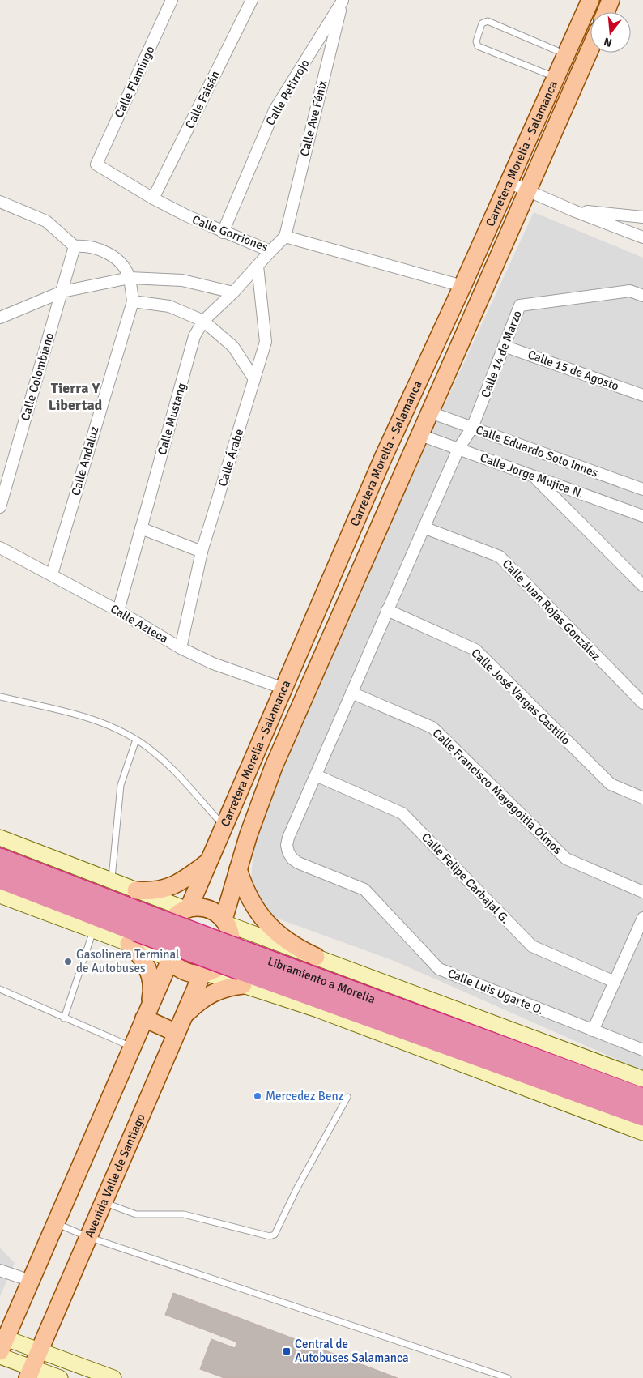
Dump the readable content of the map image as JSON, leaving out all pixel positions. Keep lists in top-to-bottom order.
{
  "streets": {
    "highway": ["Libramiento a Morelia"],
    "main road": ["Carretera Morelia - Salamanca", "Avenida Valle de Santiago"],
    "street": [
      "Calle Flamingo",
      "Calle Petirrojo",
      "Calle Faisán",
      "Calle Ave Fénix",
      "Calle Gorriones",
      "Calle 14 de Marzo",
      "Calle 15 de Agosto",
      "Calle Colombiano",
      "Calle Mustang",
      "Calle Eduardo Soto Innes",
      "Calle Árabe",
      "Calle Andaluz",
      "Calle Jorge Mujica N.",
      "Calle Juan Rojas González",
      "Calle Azteca",
      "Calle José Vargas Castillo",
      "Calle Francisco Mayagoitia Olmos",
      "Calle Felipe Carbajal G.",
      "Calle Luis Ugarte O."
    ]
  },
  "crossings": [
    ["Calle Flamingo", "Calle Gorriones"],
    ["Calle Petirrojo", "Calle Ave Fénix"],
    ["Calle Petirrojo", "Calle Gorriones"],
    ["Calle Faisán", "Calle Gorriones"],
    ["Calle Ave Fénix", "Calle Gorriones"],
    ["Carretera Morelia - Salamanca", "Calle Gorriones"],
    ["Carretera Morelia - Salamanca", "Calle Eduardo Soto Innes"],
    ["Carretera Morelia - Salamanca", "Calle Jorge Mujica N."],
    ["Carretera Morelia - Salamanca", "Calle Azteca"],
    ["Carretera Morelia - Salamanca", "Avenida Valle de Santiago"],
    ["Calle Gorriones", "Calle Mustang"],
    ["Calle 14 de Marzo", "Calle 15 de Agosto"],
    ["Calle 14 de Marzo", "Calle Eduardo Soto Innes"],
    ["Calle 14 de Marzo", "Calle Jorge Mujica N."],
    ["Calle 14 de Marzo", "Calle Juan Rojas González"],
    ["Calle 14 de Marzo", "Calle José Vargas Castillo"],
    ["Calle 14 de Marzo", "Calle Francisco Mayagoitia Olmos"],
    ["Calle 14 de Marzo", "Calle Felipe Carbajal G."],
    ["Calle 14 de Marzo", "Calle Luis Ugarte O."],
    ["Calle Mustang", "Calle Árabe"],
    ["Calle Mustang", "Calle Azteca"],
    ["Calle Árabe", "Calle Azteca"],
    ["Calle Andaluz", "Calle Azteca"]
  ],
  "districts": ["Tierra Y Libertad"],
  "places": {
    "other": ["Gasolinera Terminal de Autobuses", "Mercedez Benz"],
    "transit": ["Central de Autobuses Salamanca"]
  },
  "north": "bottom"
}
